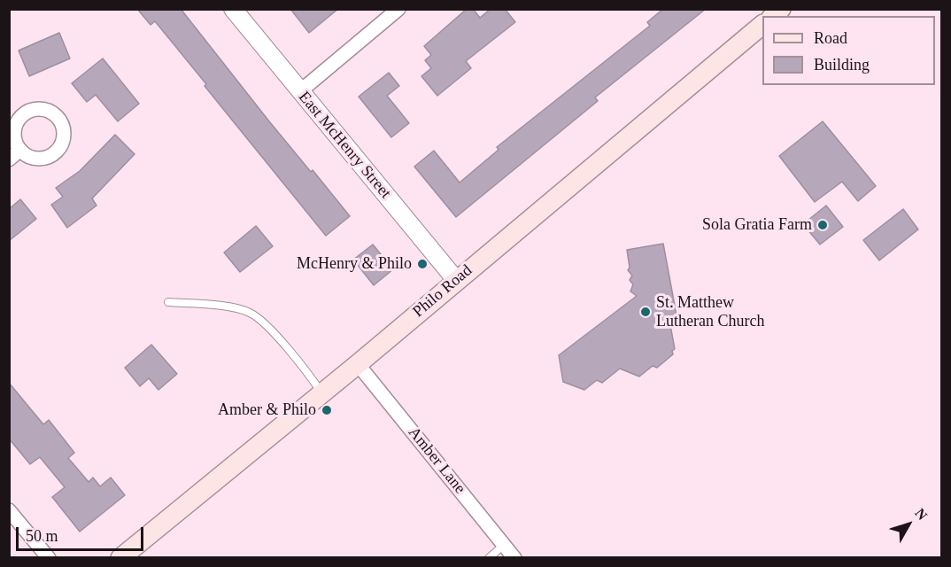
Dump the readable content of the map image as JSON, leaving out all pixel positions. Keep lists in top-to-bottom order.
{
  "streets": {
    "main road": ["Philo Road"],
    "street": ["East McHenry Street", "Amber Lane"]
  },
  "crossings": [
    ["East McHenry Street", "Philo Road"],
    ["Philo Road", "Amber Lane"]
  ],
  "places": [
    "Sola Gratia Farm",
    "McHenry & Philo",
    "St. Matthew Lutheran Church",
    "Amber & Philo"
  ],
  "legend": ["Road", "Building"],
  "scale_bar": "50 m",
  "north": "top right"
}
